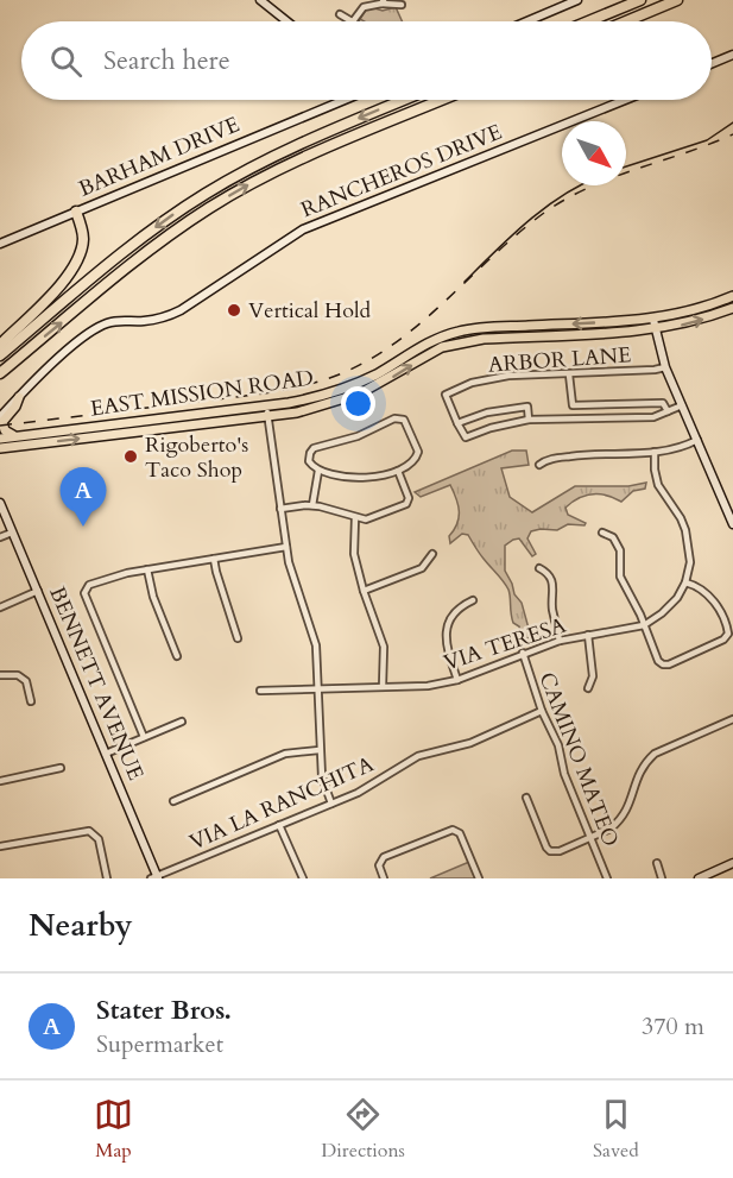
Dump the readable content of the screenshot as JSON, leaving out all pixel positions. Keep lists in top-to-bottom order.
{
  "streets": {
    "main road": ["EAST MISSION ROAD"],
    "street": [
      "BARHAM DRIVE",
      "RANCHEROS DRIVE",
      "ARBOR LANE",
      "VIA TERESA",
      "BENNETT AVENUE",
      "CAMINO MATEO",
      "VIA LA RANCHITA"
    ]
  },
  "crossings": [
    ["VIA TERESA", "CAMINO MATEO"],
    ["BENNETT AVENUE", "VIA LA RANCHITA"],
    ["CAMINO MATEO", "VIA LA RANCHITA"]
  ],
  "places": ["Vertical Hold", "Rigoberto's Taco Shop"],
  "north": "bottom right",
  "page": {
    "search": "Search here",
    "pins": "A",
    "heading": "Nearby",
    "list": [
      {
        "mark": "A",
        "name": "Stater Bros.",
        "note": "Supermarket",
        "value": "370 m"
      }
    ],
    "nav": ["Map", "Directions", "Saved"]
  }
}
